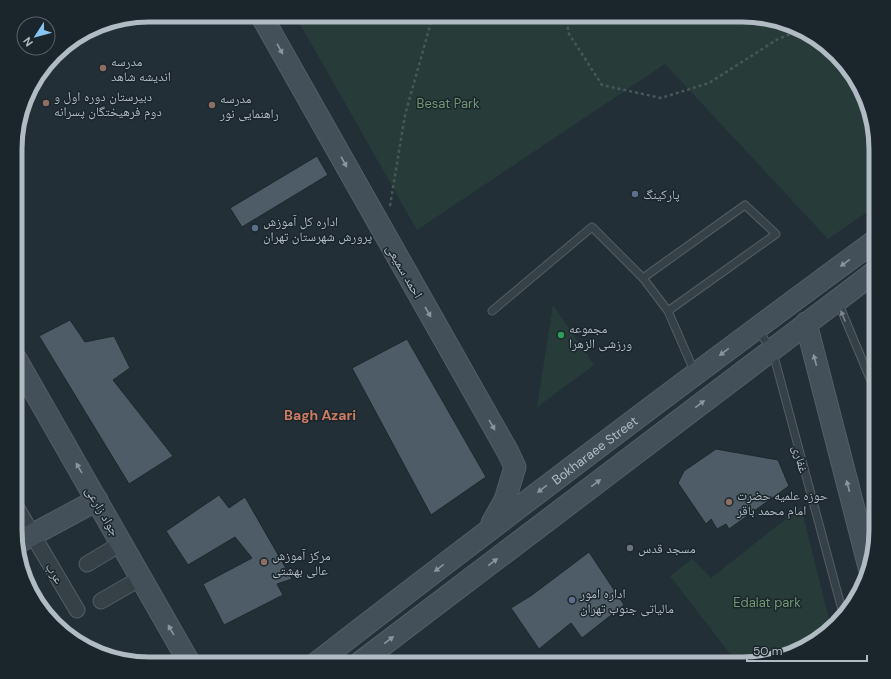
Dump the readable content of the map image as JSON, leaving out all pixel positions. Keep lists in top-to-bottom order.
{
  "streets": {
    "main road": ["احمد سمیعی", "Bokharaee Street", "جواد زارعی"],
    "street": ["عرب"],
    "lane": ["غفاری"]
  },
  "crossings": [
    ["احمد سمیعی", "Bokharaee Street"],
    ["Bokharaee Street", "غفاری"]
  ],
  "one_way": ["احمد سمیعی", "جواد زارعی"],
  "districts": ["Bagh Azari"],
  "parks": ["Besat Park", "Edalat park"],
  "places": [
    "مدرسه اندیشه شاهد",
    "دبیرستان دوره اول و دوم فرهیختگان پسرانه",
    "مدرسه راهنمایی نور",
    "پارکینگ",
    "اداره کل آموزش پرورش شهرستان تهران",
    "مجموعه ورزشی الزهرا",
    "حوزه علمیه حضرت امام محمد باقر",
    "مسجد قدس",
    "مرکز آموزش عالی بهشتی",
    "اداره امور مالیاتی جنوب تهران"
  ],
  "scale_bar": "50 m",
  "north": "bottom left"
}
